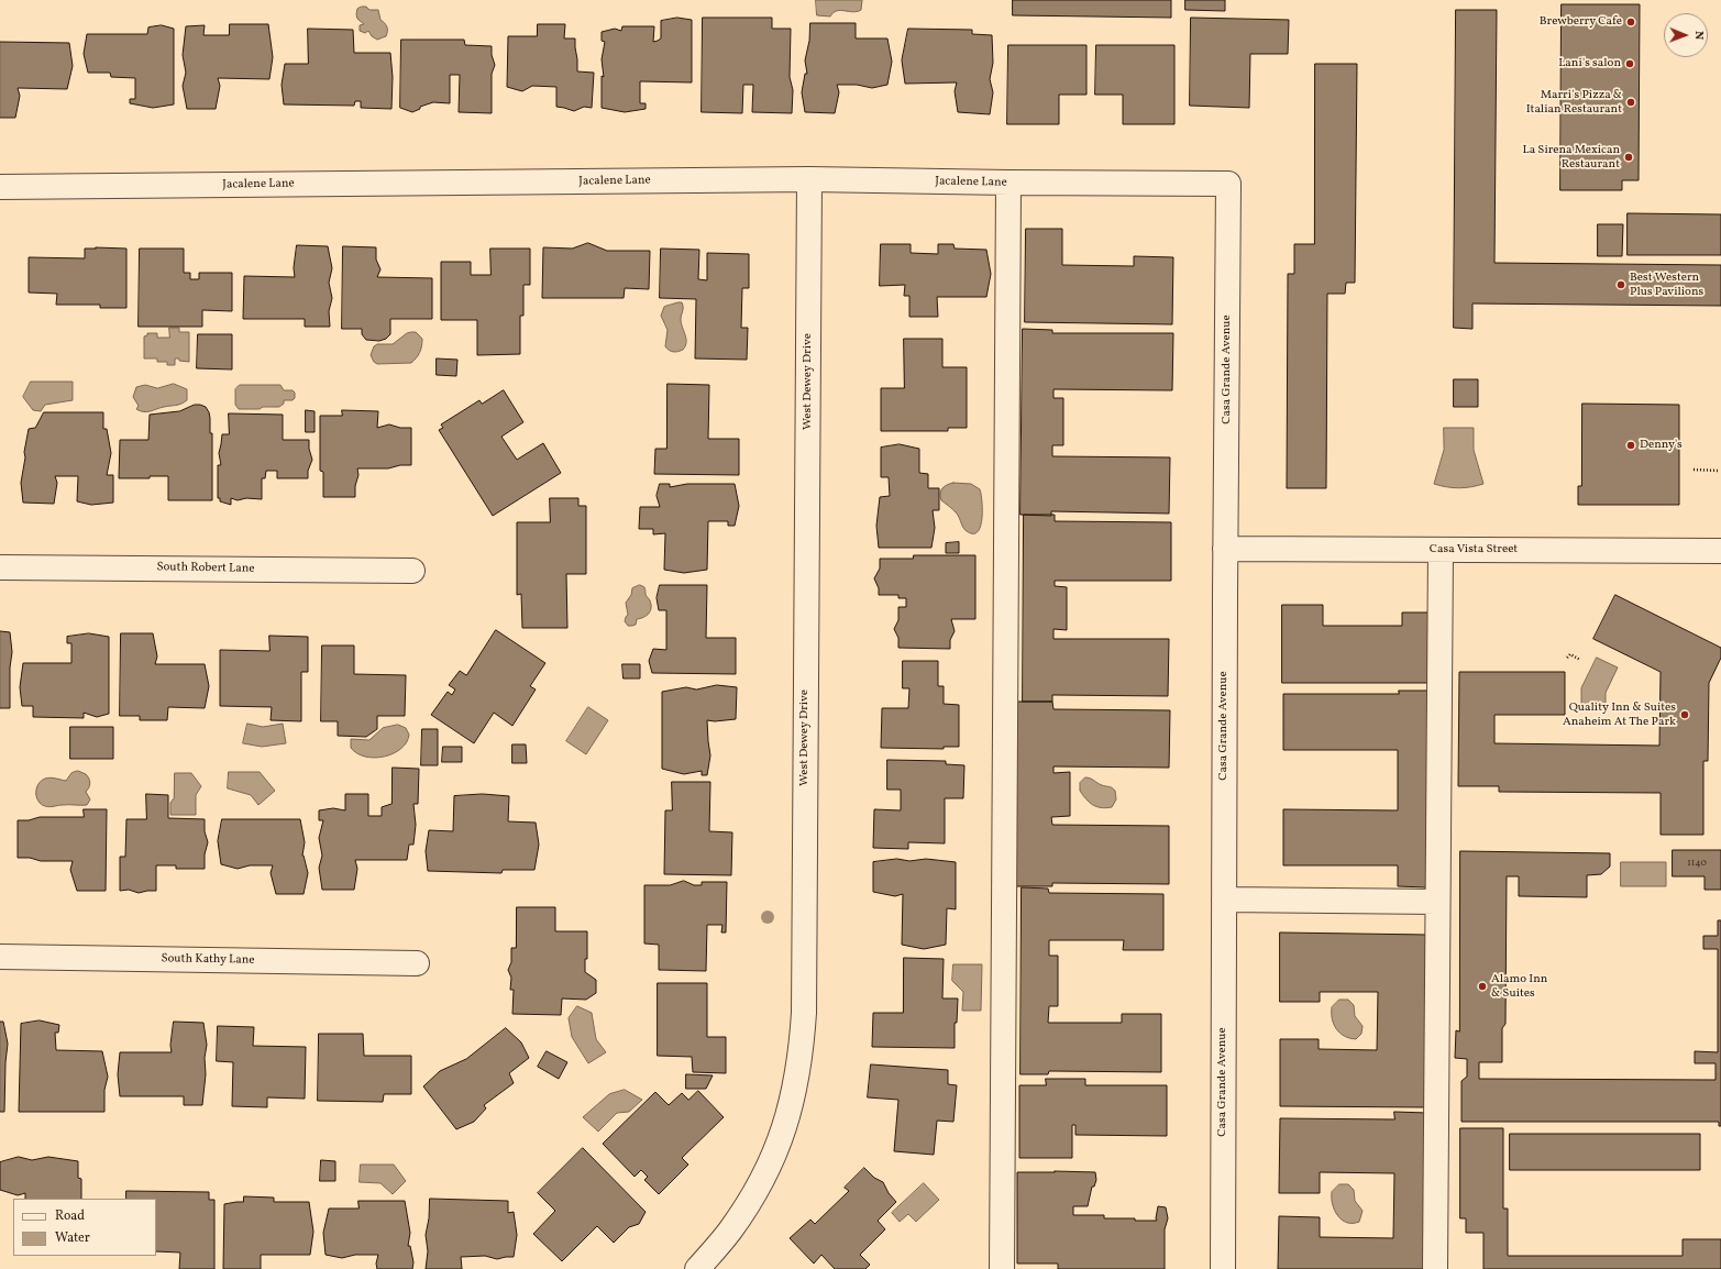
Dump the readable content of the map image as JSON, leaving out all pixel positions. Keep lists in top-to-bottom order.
{
  "streets": {
    "street": [
      "Jacalene Lane",
      "Casa Grande Avenue",
      "West Dewey Drive",
      "Casa Vista Street",
      "South Robert Lane",
      "South Kathy Lane"
    ]
  },
  "crossings": [
    ["Jacalene Lane", "Casa Grande Avenue"],
    ["Jacalene Lane", "West Dewey Drive"],
    ["Casa Grande Avenue", "Casa Vista Street"]
  ],
  "places": [
    "Brewberry Cafe",
    "Lani's salon",
    "Marri's Pizza & Italian Restaurant",
    "La Sirena Mexican Restaurant",
    "Best Western Plus Pavilions",
    "Denny's",
    "Quality Inn & Suites Anaheim At The Park",
    "Alamo Inn & Suites"
  ],
  "house_numbers": ["1140"],
  "legend": ["Road", "Water"],
  "north": "right"
}
